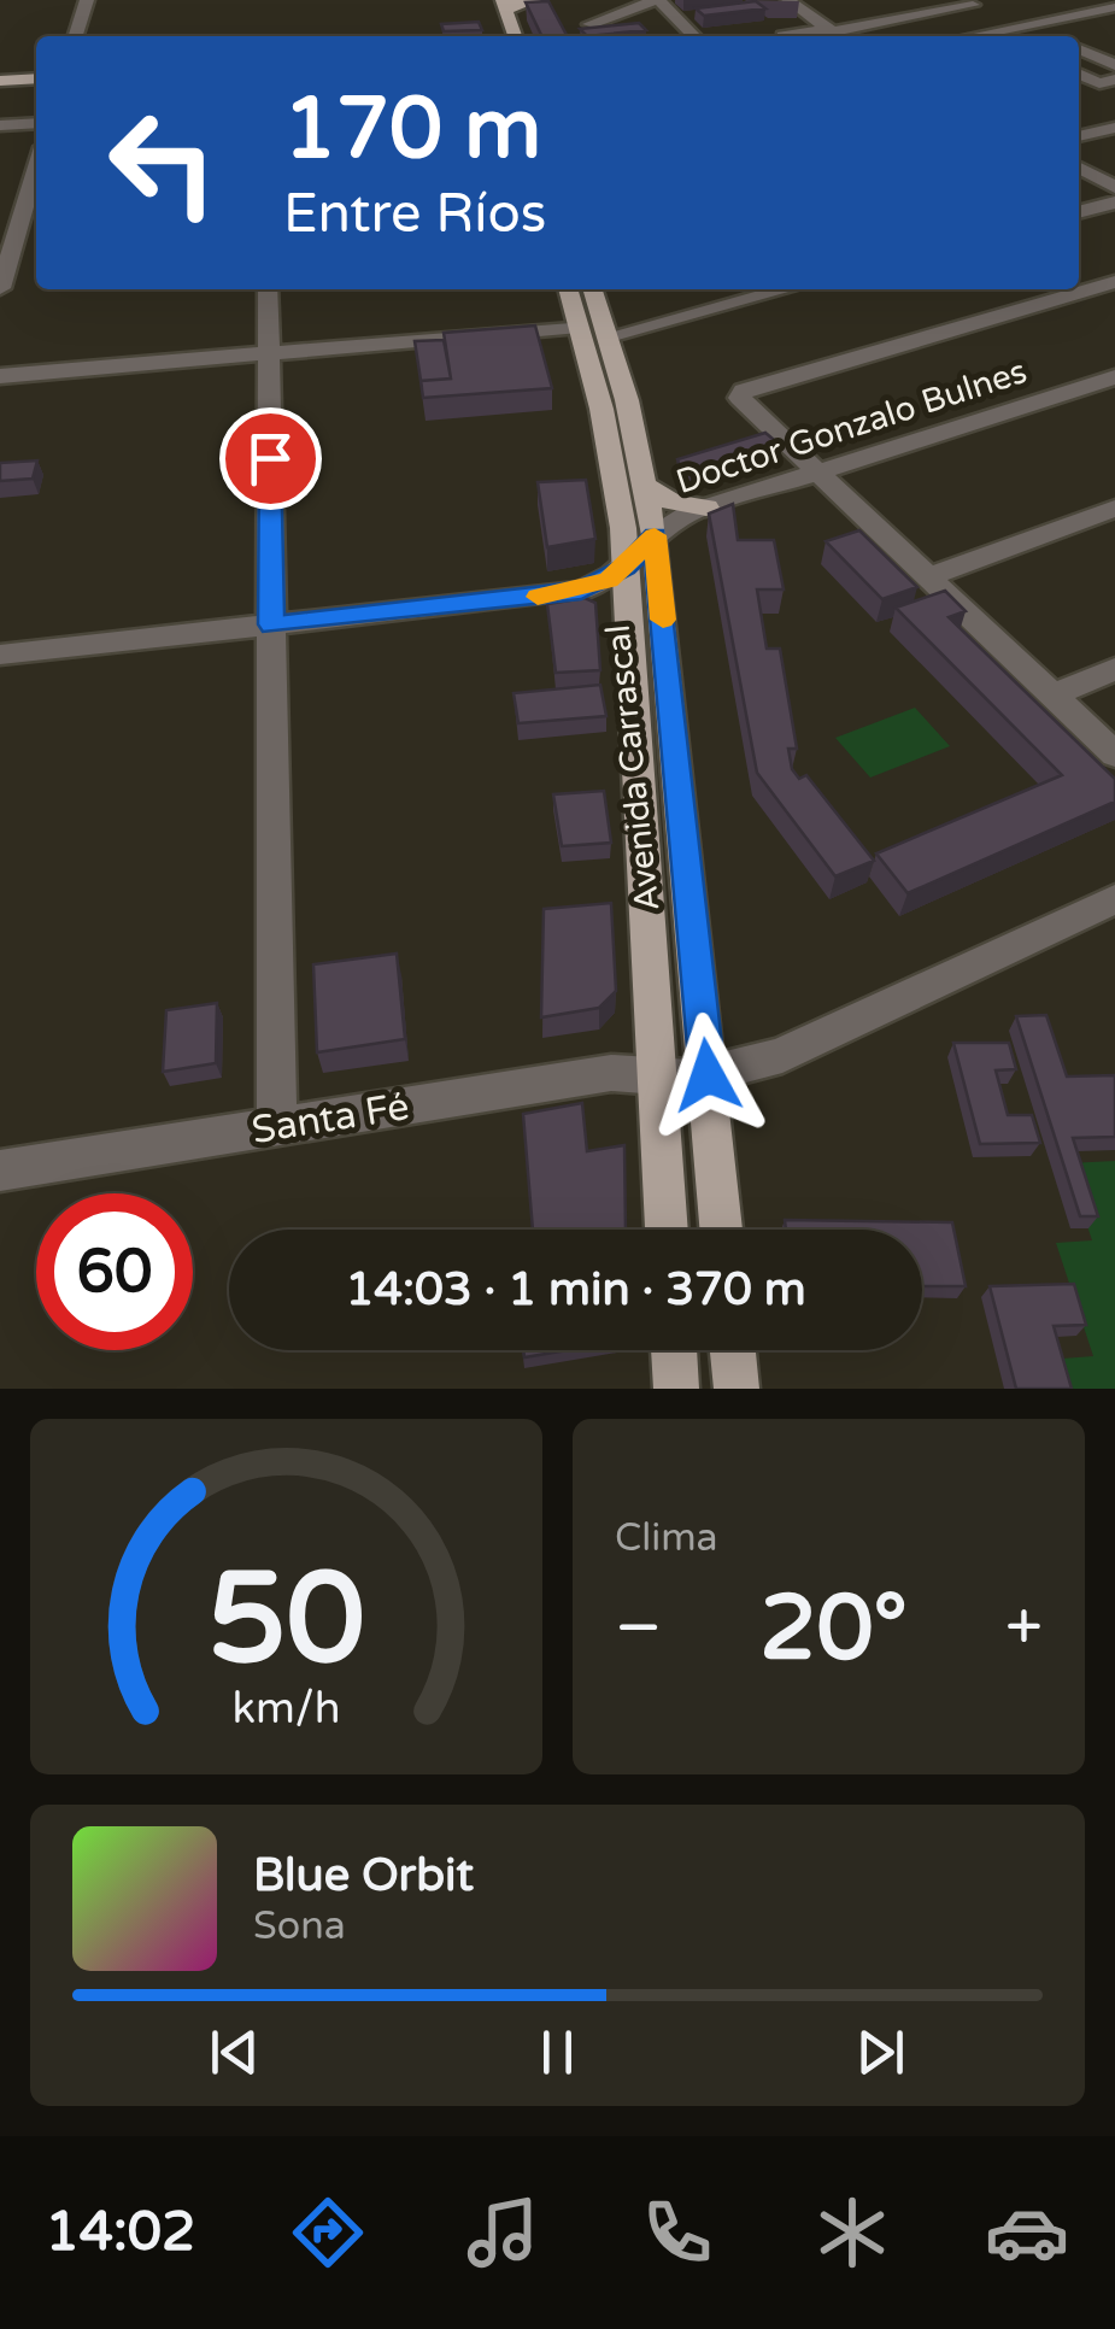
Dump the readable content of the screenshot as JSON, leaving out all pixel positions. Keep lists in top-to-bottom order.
{
  "streets": {
    "main road": ["Avenida Carrascal"],
    "street": ["Doctor Gonzalo Bulnes", "Santa Fé"]
  },
  "crossings": [
    ["Doctor Gonzalo Bulnes", "Avenida Carrascal"],
    ["Avenida Carrascal", "Santa Fé"]
  ],
  "page": {
    "turn": ["170 m", "Entre Ríos"],
    "limit": "60",
    "trip": "14:03 · 1 min · 370 m",
    "tile": "Clima",
    "heat": ["−", "20°", "+"],
    "song": ["Blue Orbit", "Sona"],
    "tabs": "14:02",
    "gauge": ["50", "km/h"]
  }
}
